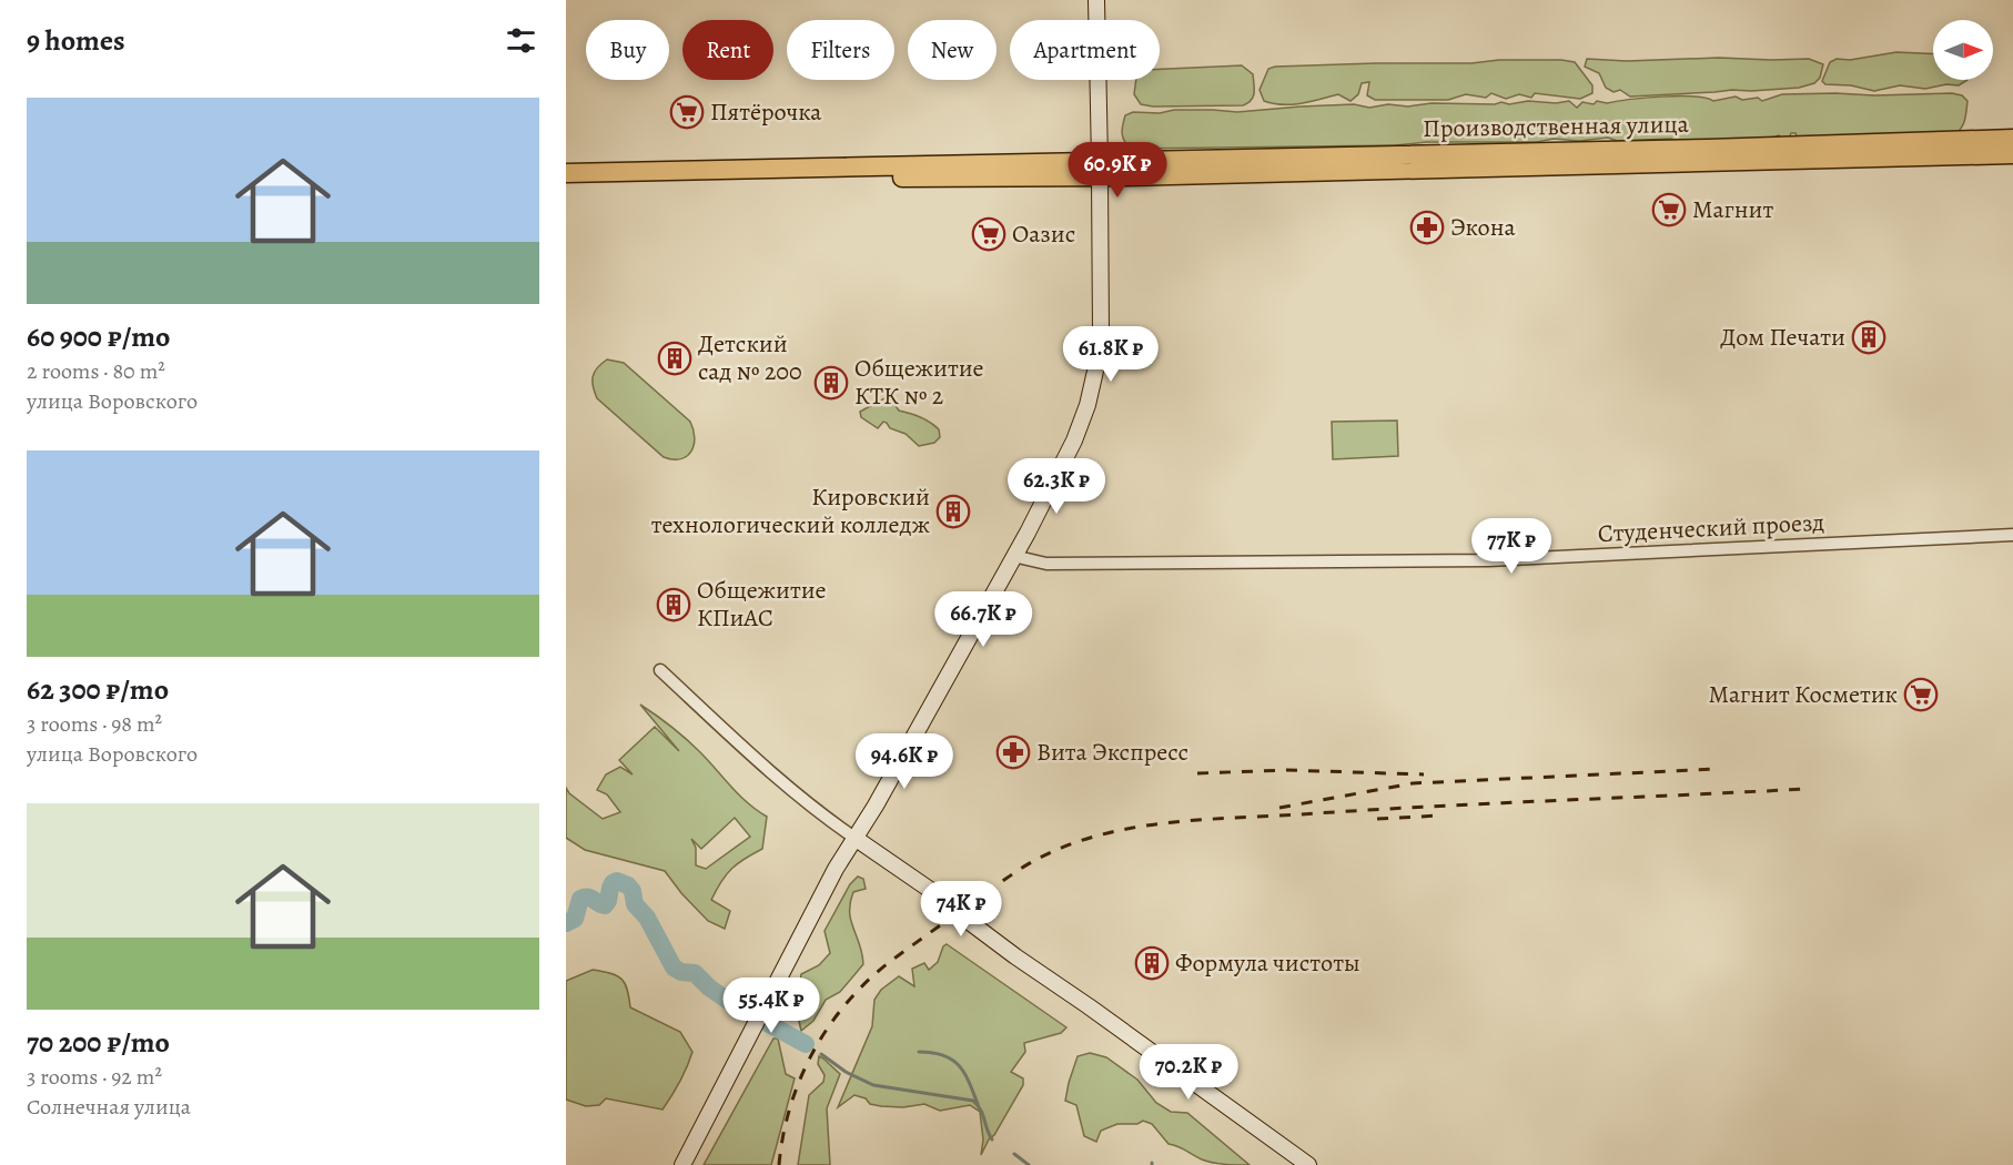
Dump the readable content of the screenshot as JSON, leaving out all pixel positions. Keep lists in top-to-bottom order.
{
  "streets": {
    "highway": ["Производственная улица"],
    "street": ["Студенческий проезд"]
  },
  "places": {
    "supermarket": [
      "Пятёрочка",
      "Магнит",
      "Оазис",
      "Магнит Косметик"
    ],
    "pharmacy": ["Экона", "Вита Экспресс"],
    "building": [
      "Дом Печати",
      "Детский сад № 200",
      "Общежитие КТК № 2",
      "Кировский технологический колледж",
      "Общежитие КПиАС",
      "Формула чистоты"
    ]
  },
  "north": "right",
  "page": {
    "heading": "9 homes",
    "chip": [
      "Buy",
      "Rent",
      "Filters",
      "New",
      "Apartment"
    ],
    "list": [
      {
        "name": "60 900 ₽/mo",
        "note": "2 rooms · 80 m² · улица Воровского"
      },
      {
        "name": "62 300 ₽/mo",
        "note": "3 rooms · 98 m² · улица Воровского"
      },
      {
        "name": "70 200 ₽/mo",
        "note": "3 rooms · 92 m² · Солнечная улица"
      }
    ],
    "price": [
      "60.9K ₽",
      "61.8K ₽",
      "62.3K ₽",
      "77K ₽",
      "66.7K ₽",
      "94.6K ₽",
      "74K ₽",
      "55.4K ₽",
      "70.2K ₽"
    ]
  }
}
